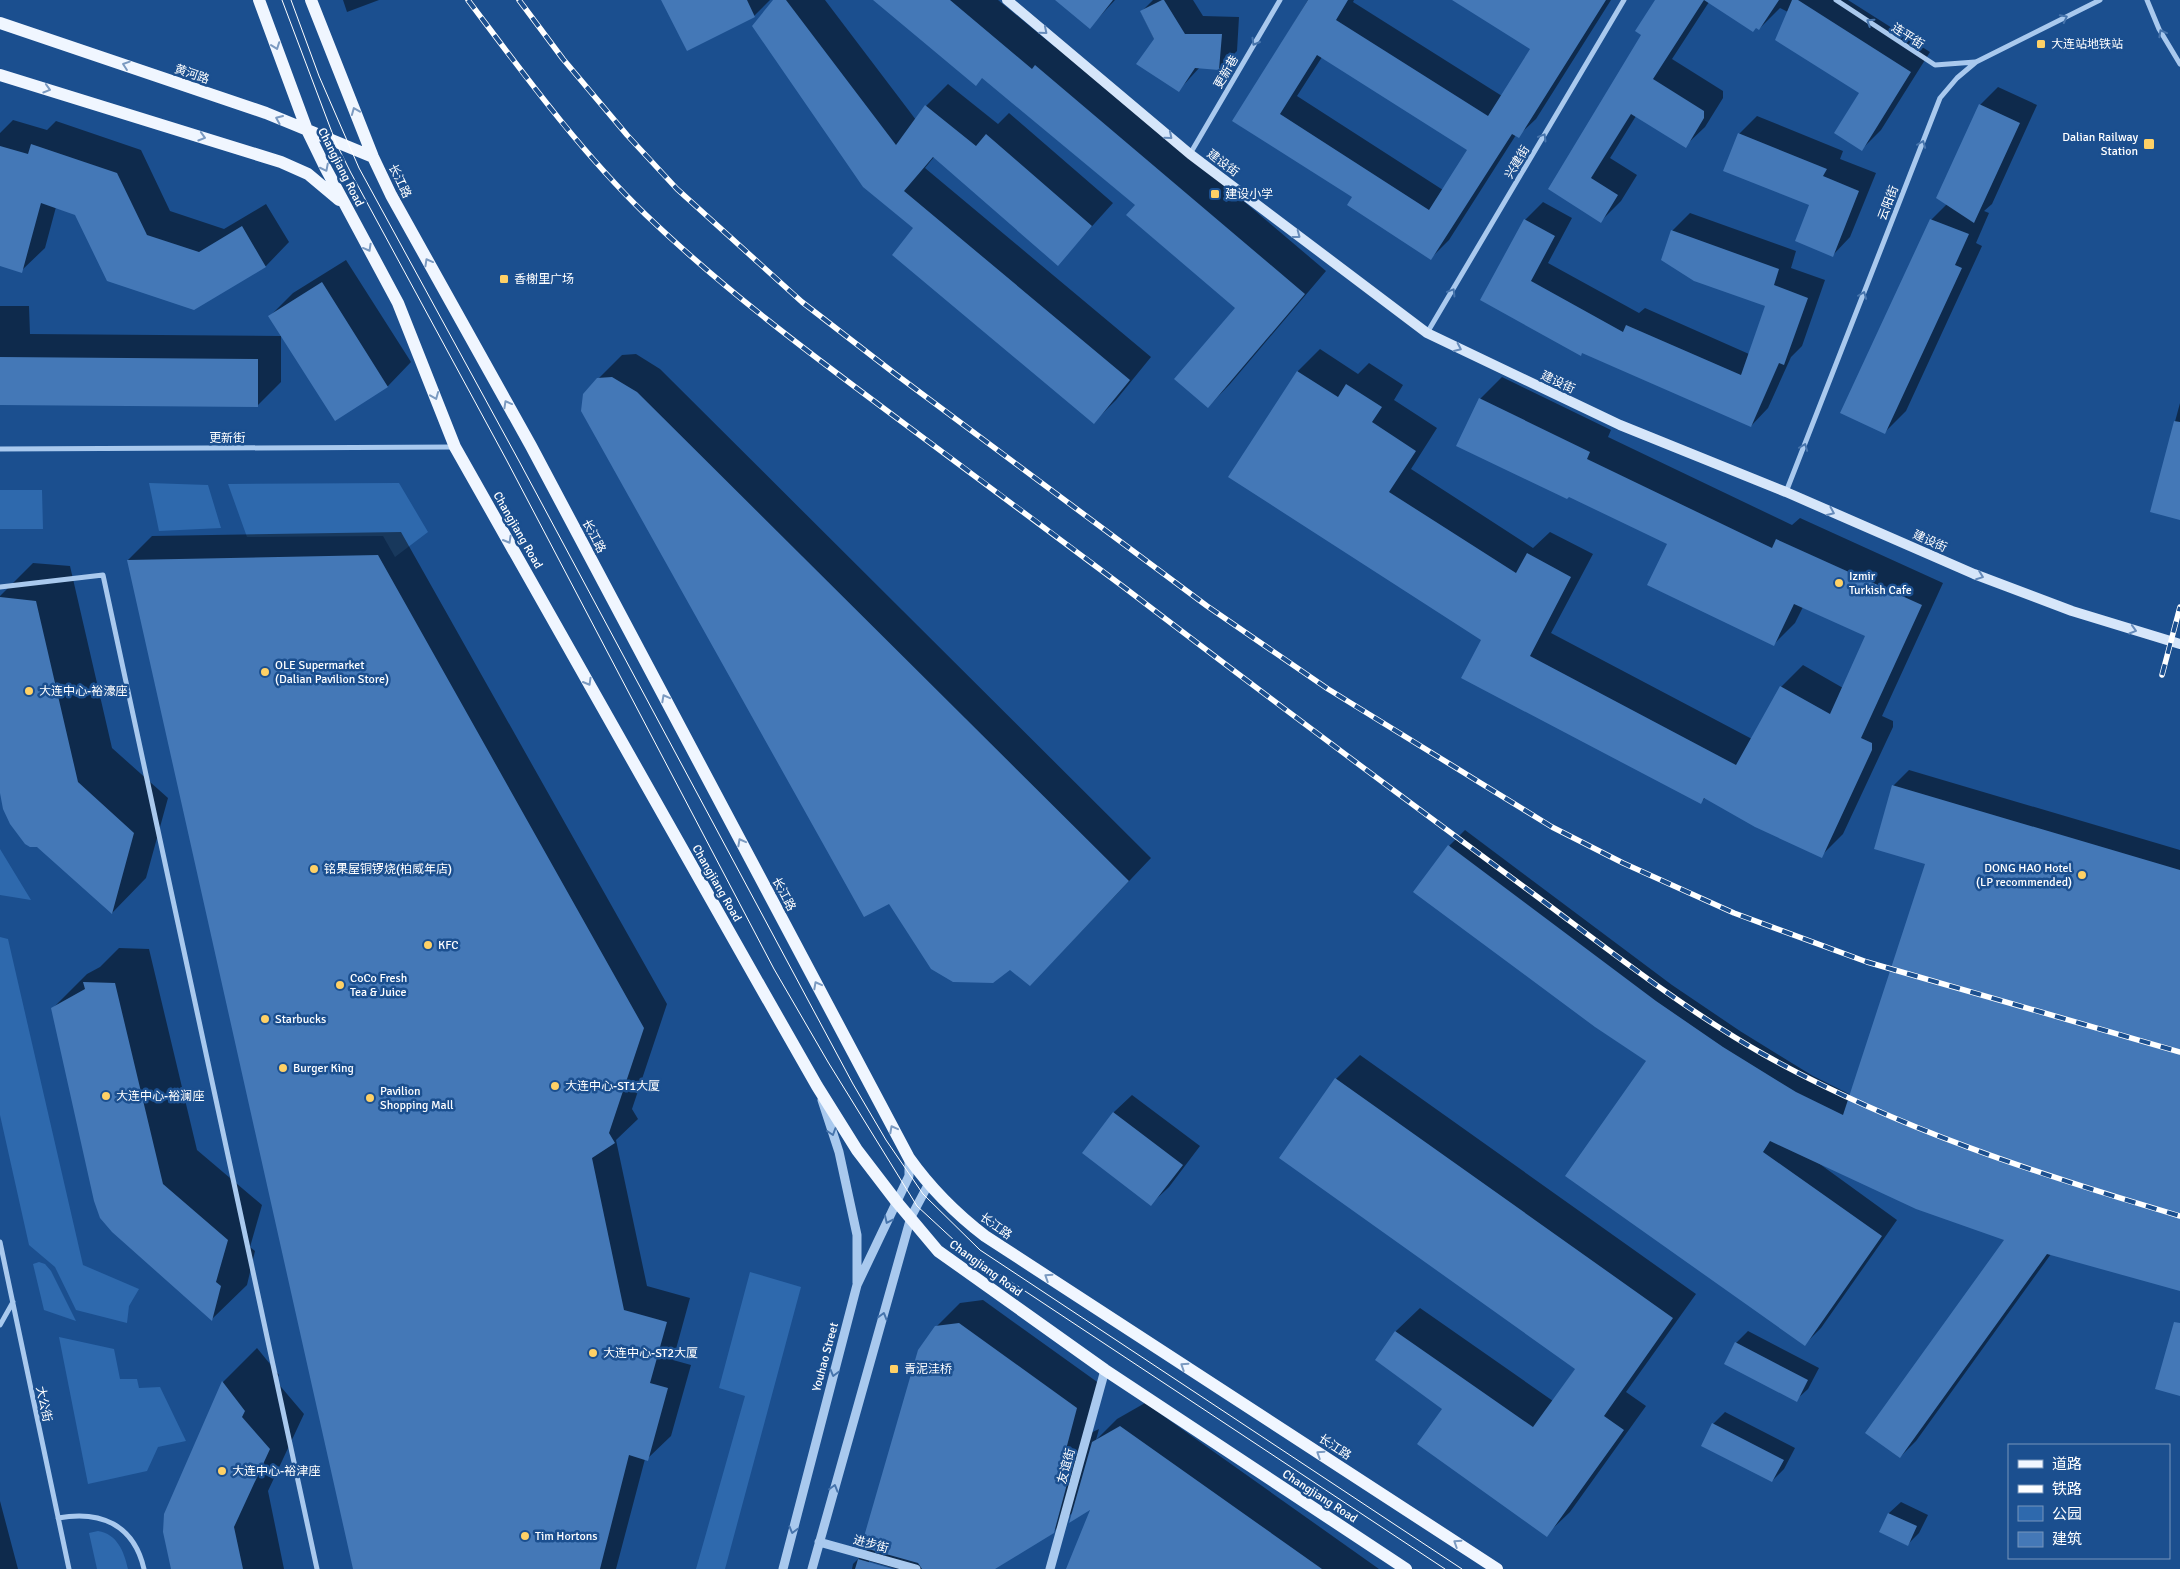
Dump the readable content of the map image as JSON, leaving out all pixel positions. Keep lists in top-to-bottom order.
{
  "streets": {
    "main road": [
      "黄河路",
      "建设街",
      "Changjiang Road",
      "长江路"
    ],
    "street": [
      "连平街",
      "更新巷",
      "兴建街",
      "云阳街",
      "更新街",
      "Youhao Street",
      "大公街",
      "友谊街",
      "进步街"
    ]
  },
  "crossings": [
    ["连平街", "云阳街"],
    ["更新巷", "建设街"],
    ["黄河路", "Changjiang Road"],
    ["黄河路", "长江路"],
    ["兴建街", "建设街"],
    ["建设街", "云阳街"],
    ["Changjiang Road", "更新街"],
    ["Changjiang Road", "Youhao Street"],
    ["Changjiang Road", "友谊街"],
    ["长江路", "Youhao Street"]
  ],
  "one_way": [
    "连平街",
    "更新巷",
    "兴建街",
    "建设街",
    "Changjiang Road",
    "长江路",
    "云阳街"
  ],
  "places": {
    "transit": [
      "大连站地铁站",
      "Dalian Railway Station",
      "建设小学",
      "香榭里广场",
      "青泥洼桥"
    ],
    "other": [
      "Izmir Turkish Cafe",
      "OLE Supermarket (Dalian Pavilion Store)",
      "大连中心-裕濠座",
      "铭果屋铜锣烧(柏威年店)",
      "DONG HAO Hotel (LP recommended)",
      "KFC",
      "CoCo Fresh Tea & Juice",
      "Starbucks",
      "Burger King",
      "大连中心-ST1大厦",
      "大连中心-裕澜座",
      "Pavilion Shopping Mall",
      "大连中心-ST2大厦",
      "大连中心-裕津座",
      "Tim Hortons"
    ]
  },
  "legend": [
    "道路",
    "铁路",
    "公园",
    "建筑"
  ]
}
